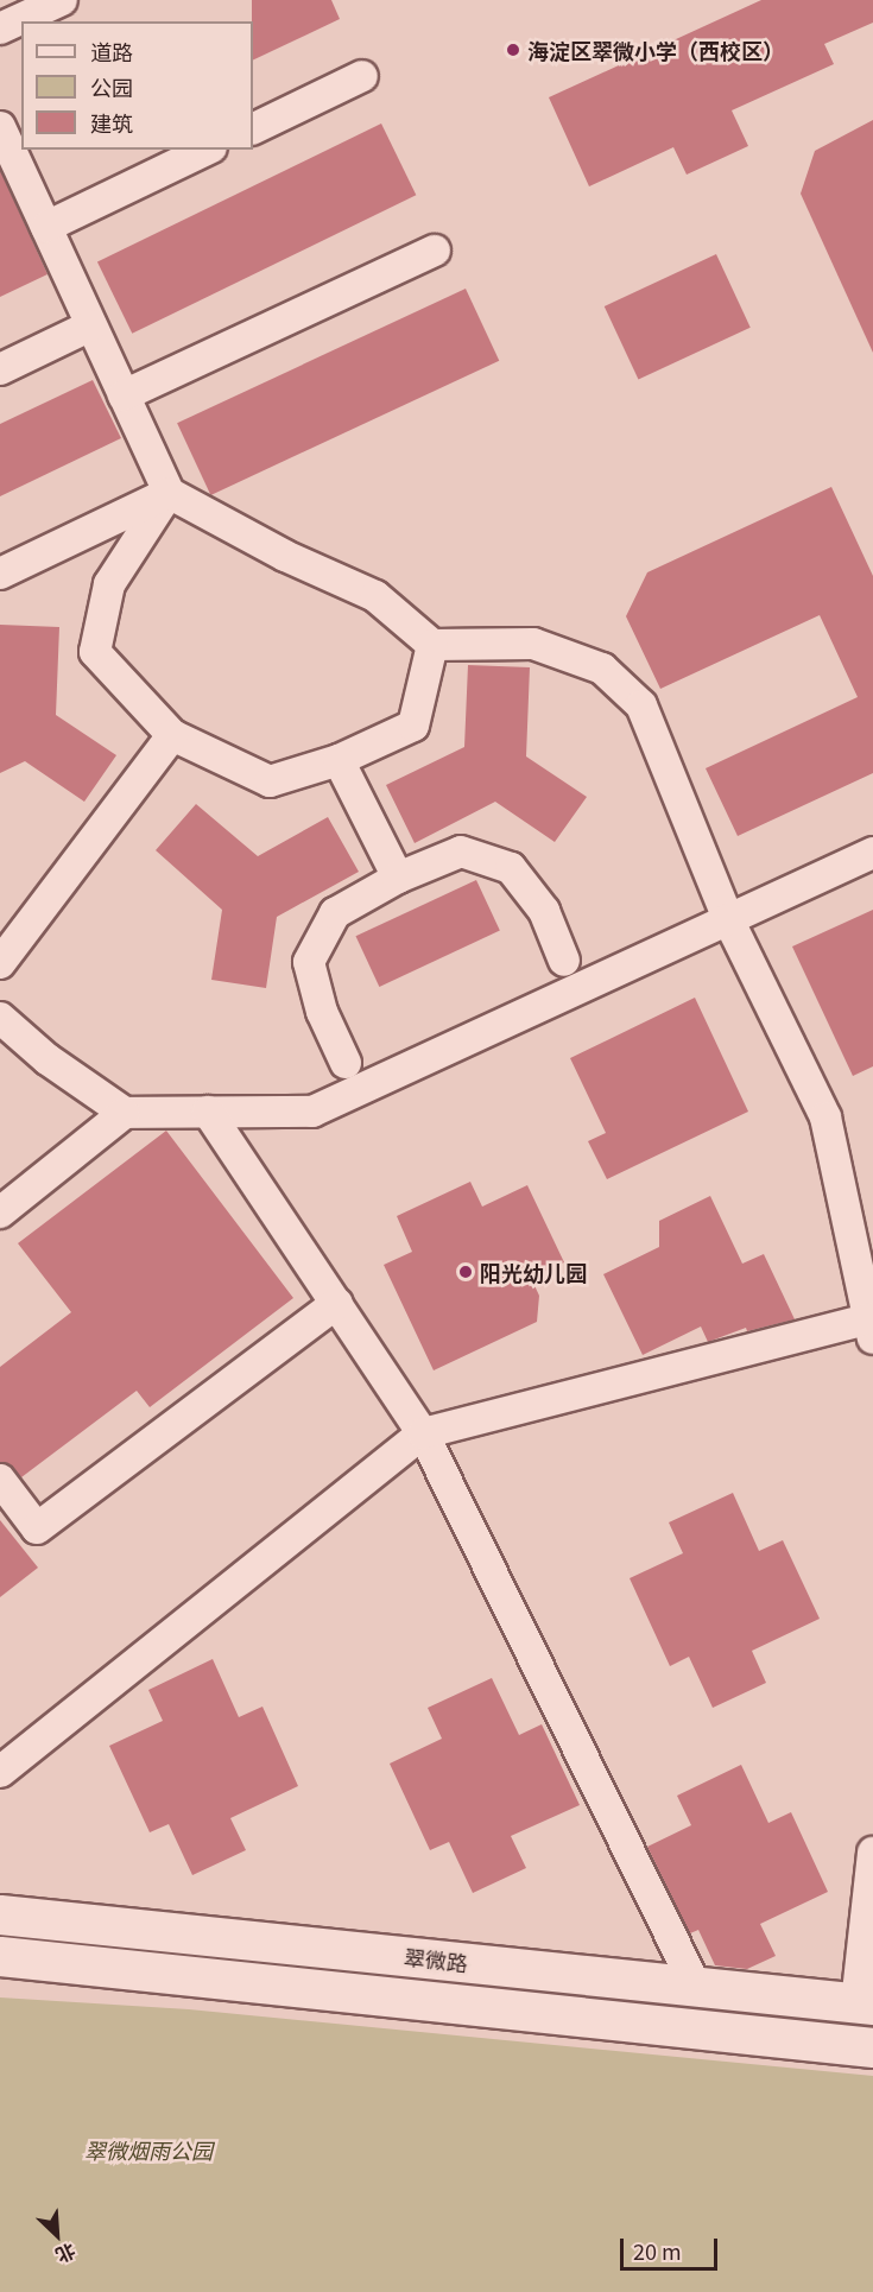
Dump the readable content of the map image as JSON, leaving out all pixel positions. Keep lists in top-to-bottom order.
{
  "streets": {
    "main road": ["翠微路"]
  },
  "parks": ["翠微烟雨公园"],
  "places": ["海淀区翠微小学（西校区）", "阳光幼儿园"],
  "legend": ["道路", "公园", "建筑"],
  "scale_bar": "20 m",
  "north": "bottom right"
}
